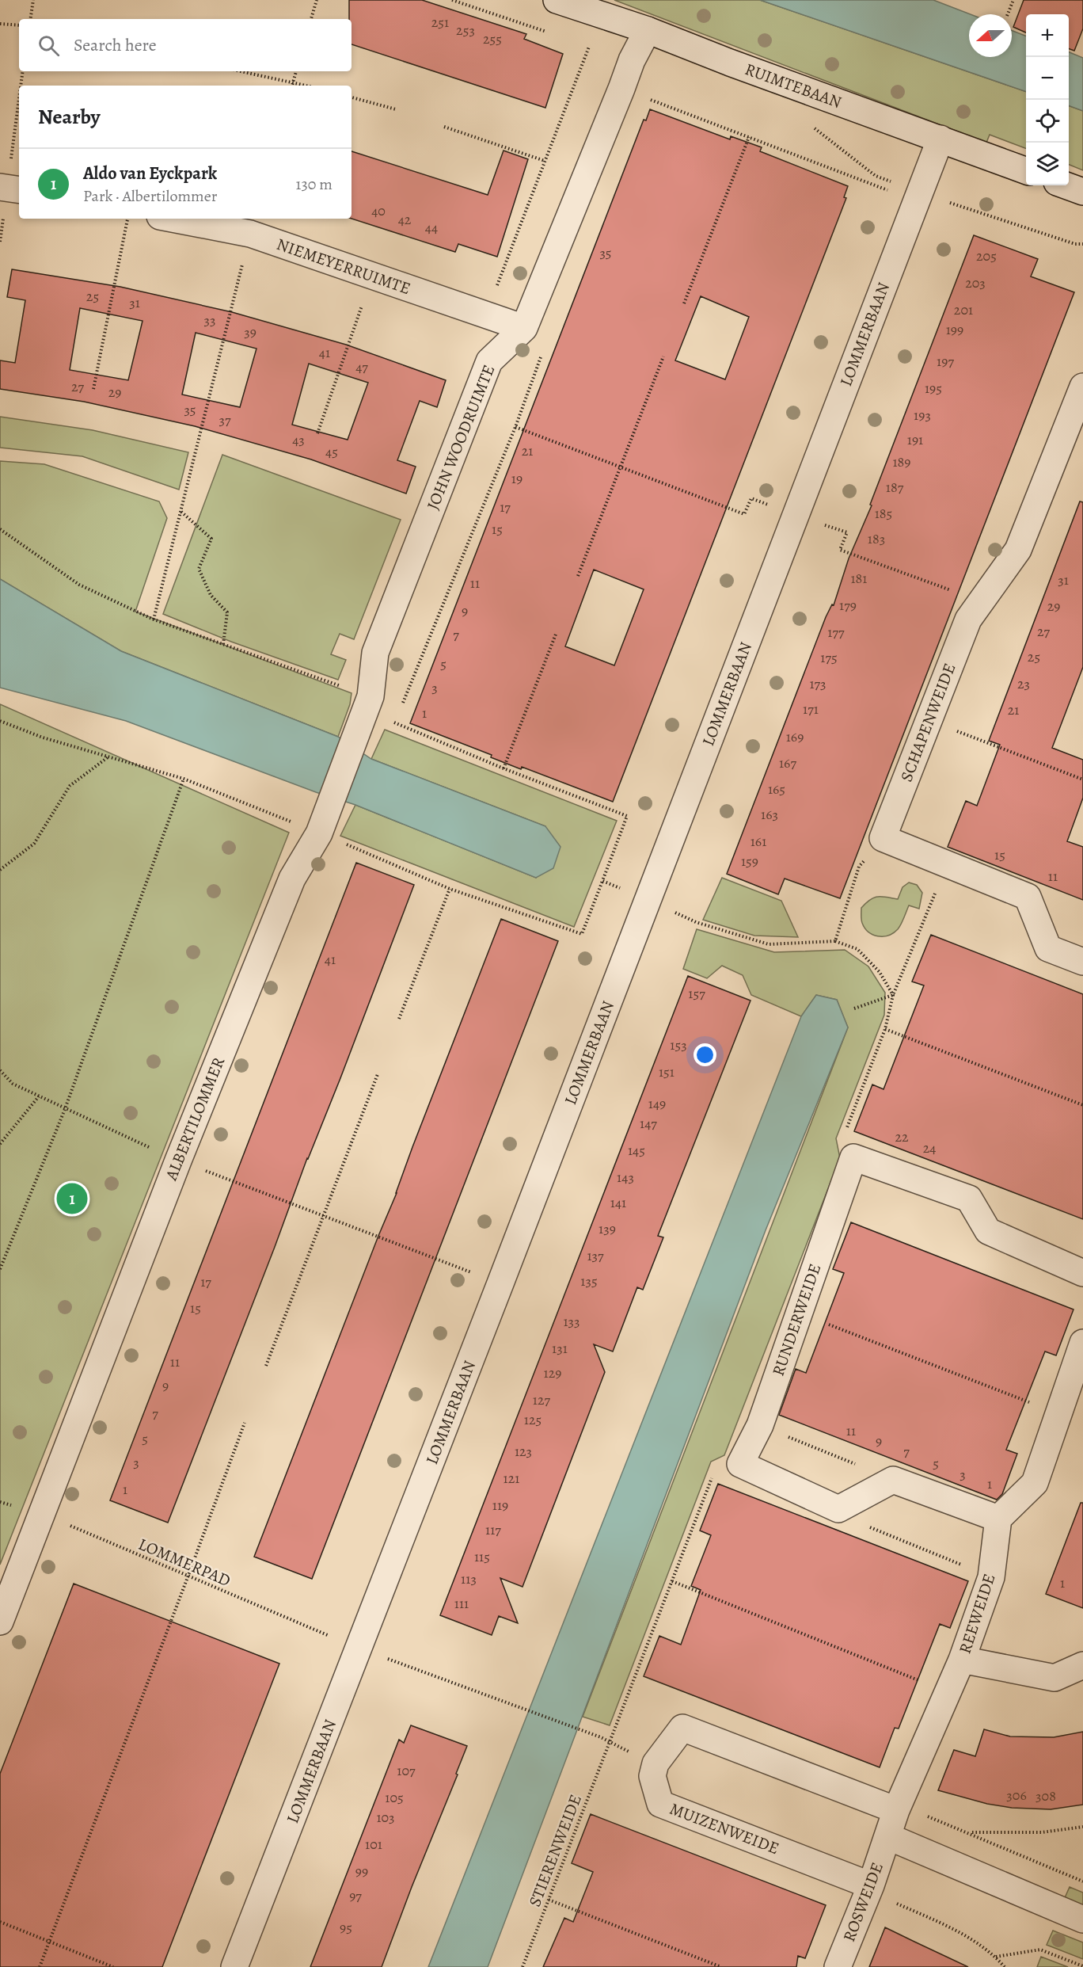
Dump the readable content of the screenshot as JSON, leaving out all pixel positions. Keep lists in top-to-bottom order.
{
  "streets": {
    "street": [
      "RUIMTEBAAN",
      "NIEMEYERRUIMTE",
      "LOMMERBAAN",
      "JOHN WOODRUIMTE",
      "SCHAPENWEIDE",
      "ALBERTILOMMER",
      "RUNDERWEIDE",
      "REEWEIDE",
      "MUIZENWEIDE",
      "ROSWEIDE"
    ],
    "path": ["LOMMERPAD", "STIERENWEIDE"]
  },
  "crossings": [
    ["RUIMTEBAAN", "LOMMERBAAN"],
    ["RUIMTEBAAN", "JOHN WOODRUIMTE"],
    ["NIEMEYERRUIMTE", "JOHN WOODRUIMTE"],
    ["LOMMERBAAN", "LOMMERPAD"],
    ["JOHN WOODRUIMTE", "ALBERTILOMMER"],
    ["ALBERTILOMMER", "LOMMERPAD"],
    ["RUNDERWEIDE", "STIERENWEIDE"],
    ["REEWEIDE", "MUIZENWEIDE"],
    ["REEWEIDE", "ROSWEIDE"],
    ["MUIZENWEIDE", "ROSWEIDE"]
  ],
  "house_numbers": [
    "251",
    "253",
    "255",
    "40",
    "42",
    "44",
    "35",
    "205",
    "203",
    "25",
    "31",
    "201",
    "33",
    "199",
    "39",
    "41",
    "197",
    "47",
    "27",
    "195",
    "29",
    "35",
    "193",
    "37",
    "43",
    "191",
    "21",
    "45",
    "189",
    "19",
    "187",
    "17",
    "185",
    "15",
    "183",
    "181",
    "31",
    "11",
    "179",
    "29",
    "9",
    "27",
    "177",
    "7",
    "25",
    "175",
    "5",
    "173",
    "23",
    "3",
    "171",
    "21",
    "1",
    "169",
    "167",
    "165",
    "163",
    "161",
    "15",
    "159",
    "11",
    "41",
    "157",
    "153",
    "151",
    "149",
    "147",
    "22",
    "24",
    "145",
    "143",
    "141",
    "139",
    "137",
    "135",
    "17",
    "15",
    "133",
    "131",
    "11",
    "129",
    "9",
    "127",
    "7",
    "125",
    "11",
    "5",
    "9",
    "123",
    "7",
    "3",
    "5",
    "3",
    "121",
    "1",
    "1",
    "119",
    "117",
    "115",
    "113",
    "1",
    "111",
    "107",
    "306",
    "308",
    "105",
    "103",
    "101",
    "99",
    "97",
    "95"
  ],
  "north": "left",
  "page": {
    "map_buttons": ["+", "−"],
    "search": "Search here",
    "heading": "Nearby",
    "list": [
      {
        "mark": "1",
        "name": "Aldo van Eyckpark",
        "note": "Park · Albertilommer",
        "value": "130 m"
      }
    ],
    "pins": "1"
  }
}
